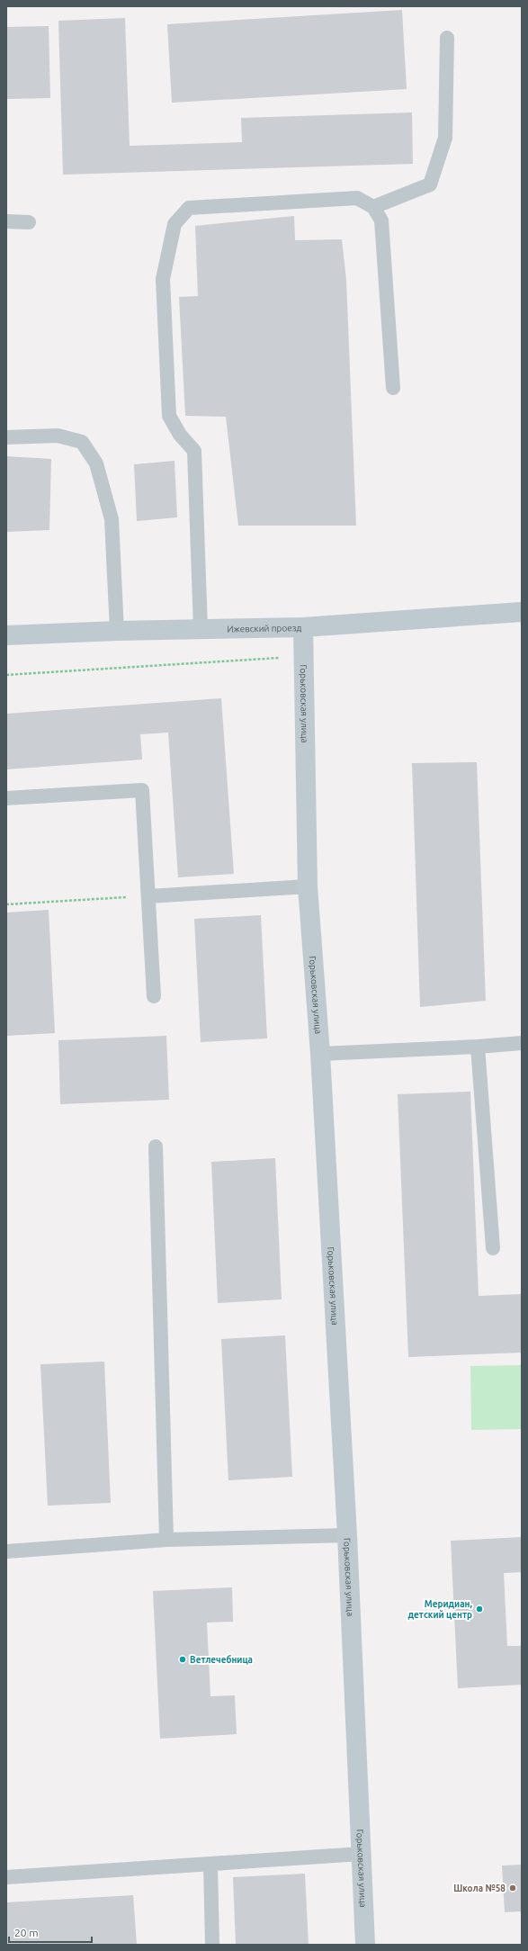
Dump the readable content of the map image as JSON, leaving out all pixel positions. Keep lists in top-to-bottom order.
{
  "streets": {
    "street": ["Ижевский проезд", "Горьковская улица"]
  },
  "crossings": [
    ["Ижевский проезд", "Горьковская улица"]
  ],
  "places": ["Меридиан, детский центр", "Ветлечебница", "Школа №58"],
  "scale_bar": "20 m"
}
